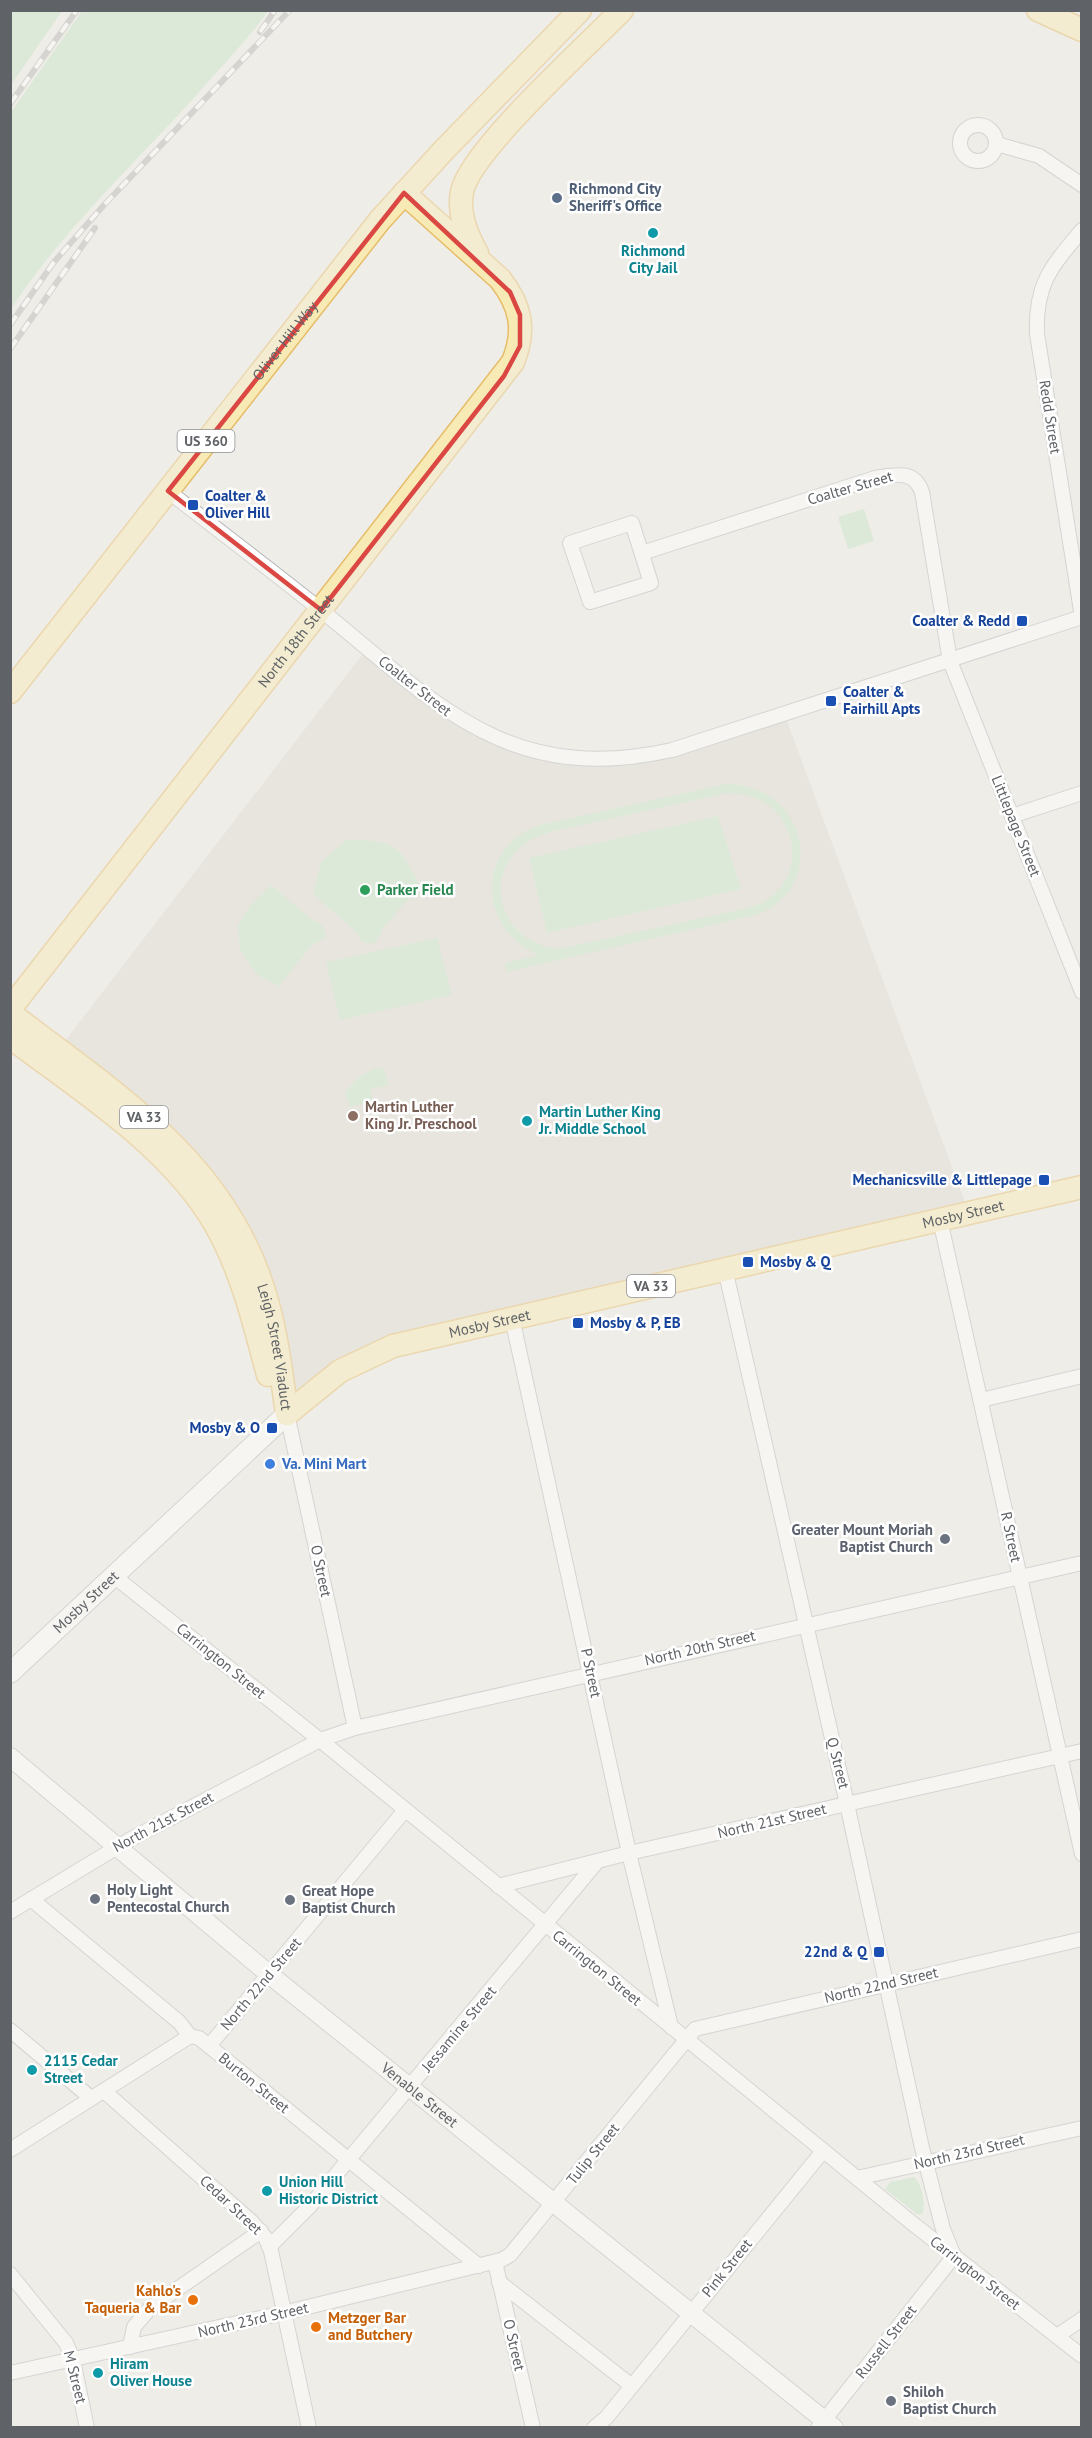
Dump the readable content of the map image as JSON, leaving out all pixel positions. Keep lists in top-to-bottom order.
{
  "streets": {
    "main road": [
      "Oliver Hill Way",
      "US 360",
      "North 18th Street",
      "VA 33",
      "Mosby Street",
      "Leigh Street Viaduct"
    ],
    "street": [
      "Redd Street",
      "Coalter Street",
      "Littlepage Street",
      "R Street",
      "O Street",
      "North 20th Street",
      "Carrington Street",
      "P Street",
      "Q Street",
      "North 21st Street",
      "North 22nd Street",
      "Jessamine Street",
      "Burton Street",
      "Venable Street",
      "North 23rd Street",
      "Tulip Street",
      "Cedar Street",
      "Pink Street",
      "Russell Street",
      "M Street"
    ]
  },
  "crossings": [
    ["Oliver Hill Way", "Coalter Street"],
    ["Redd Street", "Coalter Street"],
    ["Coalter Street", "North 18th Street"],
    ["Coalter Street", "Littlepage Street"],
    ["North 18th Street", "Leigh Street Viaduct"],
    ["Mosby Street", "Leigh Street Viaduct"],
    ["Mosby Street", "R Street"],
    ["Mosby Street", "O Street"],
    ["Mosby Street", "Carrington Street"],
    ["Mosby Street", "P Street"],
    ["Mosby Street", "Q Street"],
    ["Leigh Street Viaduct", "O Street"],
    ["R Street", "North 20th Street"],
    ["R Street", "North 21st Street"],
    ["O Street", "North 20th Street"],
    ["O Street", "North 23rd Street"],
    ["O Street", "Tulip Street"],
    ["North 20th Street", "Carrington Street"],
    ["North 20th Street", "P Street"],
    ["North 20th Street", "Q Street"],
    ["North 20th Street", "North 21st Street"],
    ["Carrington Street", "P Street"],
    ["Carrington Street", "Q Street"],
    ["Carrington Street", "North 21st Street"],
    ["Carrington Street", "North 22nd Street"],
    ["Carrington Street", "Jessamine Street"],
    ["Carrington Street", "North 23rd Street"],
    ["Carrington Street", "Tulip Street"],
    ["Carrington Street", "Pink Street"],
    ["Carrington Street", "Russell Street"],
    ["P Street", "North 21st Street"],
    ["Q Street", "North 21st Street"],
    ["Q Street", "North 22nd Street"],
    ["Q Street", "North 23rd Street"],
    ["Q Street", "Russell Street"],
    ["North 21st Street", "Jessamine Street"],
    ["North 21st Street", "Burton Street"],
    ["North 21st Street", "Venable Street"],
    ["North 22nd Street", "Burton Street"],
    ["North 22nd Street", "Venable Street"],
    ["North 22nd Street", "Tulip Street"],
    ["Jessamine Street", "Burton Street"],
    ["Jessamine Street", "Venable Street"],
    ["Jessamine Street", "Cedar Street"],
    ["Burton Street", "North 23rd Street"],
    ["Venable Street", "Tulip Street"],
    ["Venable Street", "Pink Street"],
    ["Venable Street", "Russell Street"],
    ["North 23rd Street", "Tulip Street"],
    ["North 23rd Street", "Cedar Street"],
    ["North 23rd Street", "M Street"]
  ],
  "places": {
    "other": [
      "Richmond City Sheriff's Office",
      "Richmond City Jail",
      "Parker Field",
      "Martin Luther King Jr. Preschool",
      "Martin Luther King Jr. Middle School",
      "Va. Mini Mart",
      "Greater Mount Moriah Baptist Church",
      "Holy Light Pentecostal Church",
      "Great Hope Baptist Church",
      "2115 Cedar Street",
      "Union Hill Historic District",
      "Kahlo's Taqueria & Bar",
      "Metzger Bar and Butchery",
      "Hiram Oliver House",
      "Shiloh Baptist Church"
    ],
    "transit": [
      "Coalter & Oliver Hill",
      "Coalter & Redd",
      "Coalter & Fairhill Apts",
      "Mechanicsville & Littlepage",
      "Mosby & Q",
      "Mosby & P, EB",
      "Mosby & O",
      "22nd & Q"
    ]
  }
}
